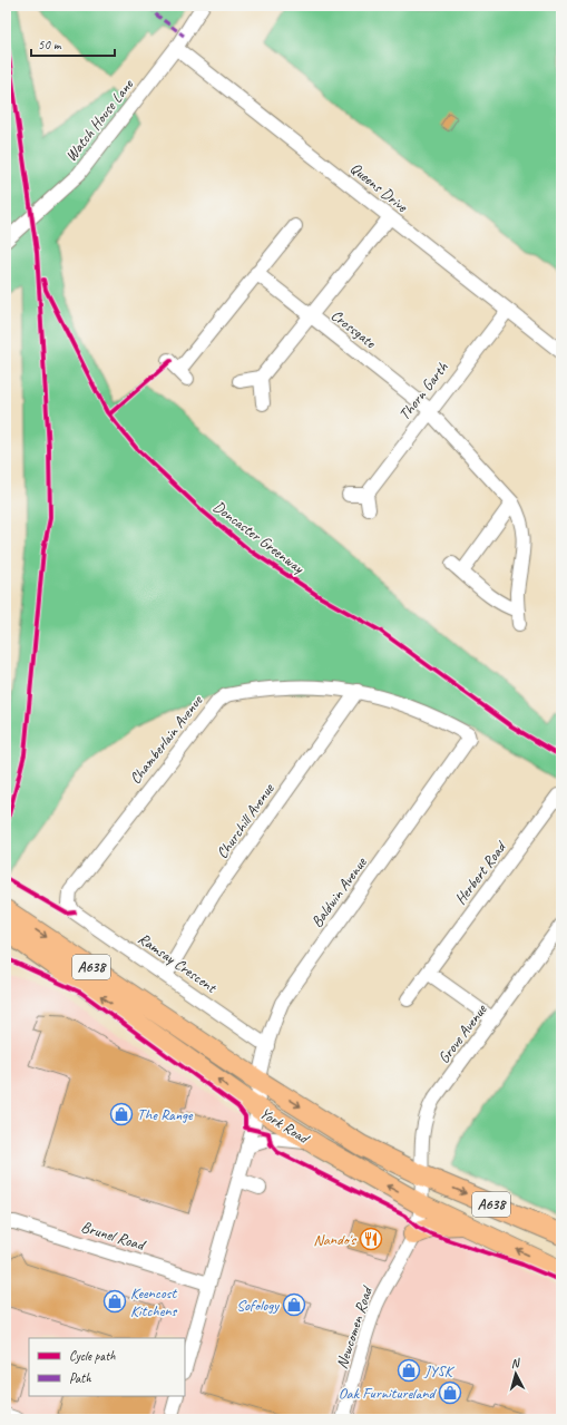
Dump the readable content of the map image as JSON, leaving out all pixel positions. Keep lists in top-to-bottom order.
{
  "streets": {
    "highway": ["A638", "York Road"],
    "street": [
      "Watch House Lane",
      "Queens Drive",
      "Crossgate",
      "Thorn Garth",
      "Chamberlain Avenue",
      "Churchill Avenue",
      "Herbert Road",
      "Baldwin Avenue",
      "Ramsay Crescent",
      "Grove Avenue",
      "Brunel Road",
      "Newcomen Road"
    ],
    "cycle path": ["Doncaster Greenway"]
  },
  "crossings": [
    ["Watch House Lane", "Queens Drive"],
    ["Queens Drive", "Thorn Garth"],
    ["Crossgate", "Thorn Garth"],
    ["Chamberlain Avenue", "Churchill Avenue"],
    ["Chamberlain Avenue", "Baldwin Avenue"],
    ["Chamberlain Avenue", "Ramsay Crescent"],
    ["Churchill Avenue", "Ramsay Crescent"],
    ["Baldwin Avenue", "Ramsay Crescent"],
    ["Baldwin Avenue", "York Road"],
    ["Baldwin Avenue", "Brunel Road"],
    ["Grove Avenue", "York Road"],
    ["Grove Avenue", "Newcomen Road"],
    ["York Road", "Newcomen Road"]
  ],
  "places": {
    "shop": [
      "The Range",
      "Keencost Kitchens",
      "Sofology",
      "JYSK",
      "Oak Furnitureland"
    ],
    "restaurant": ["Nando's"]
  },
  "legend": ["Cycle path", "Path"],
  "scale_bar": "50 m",
  "north": "top"
}
